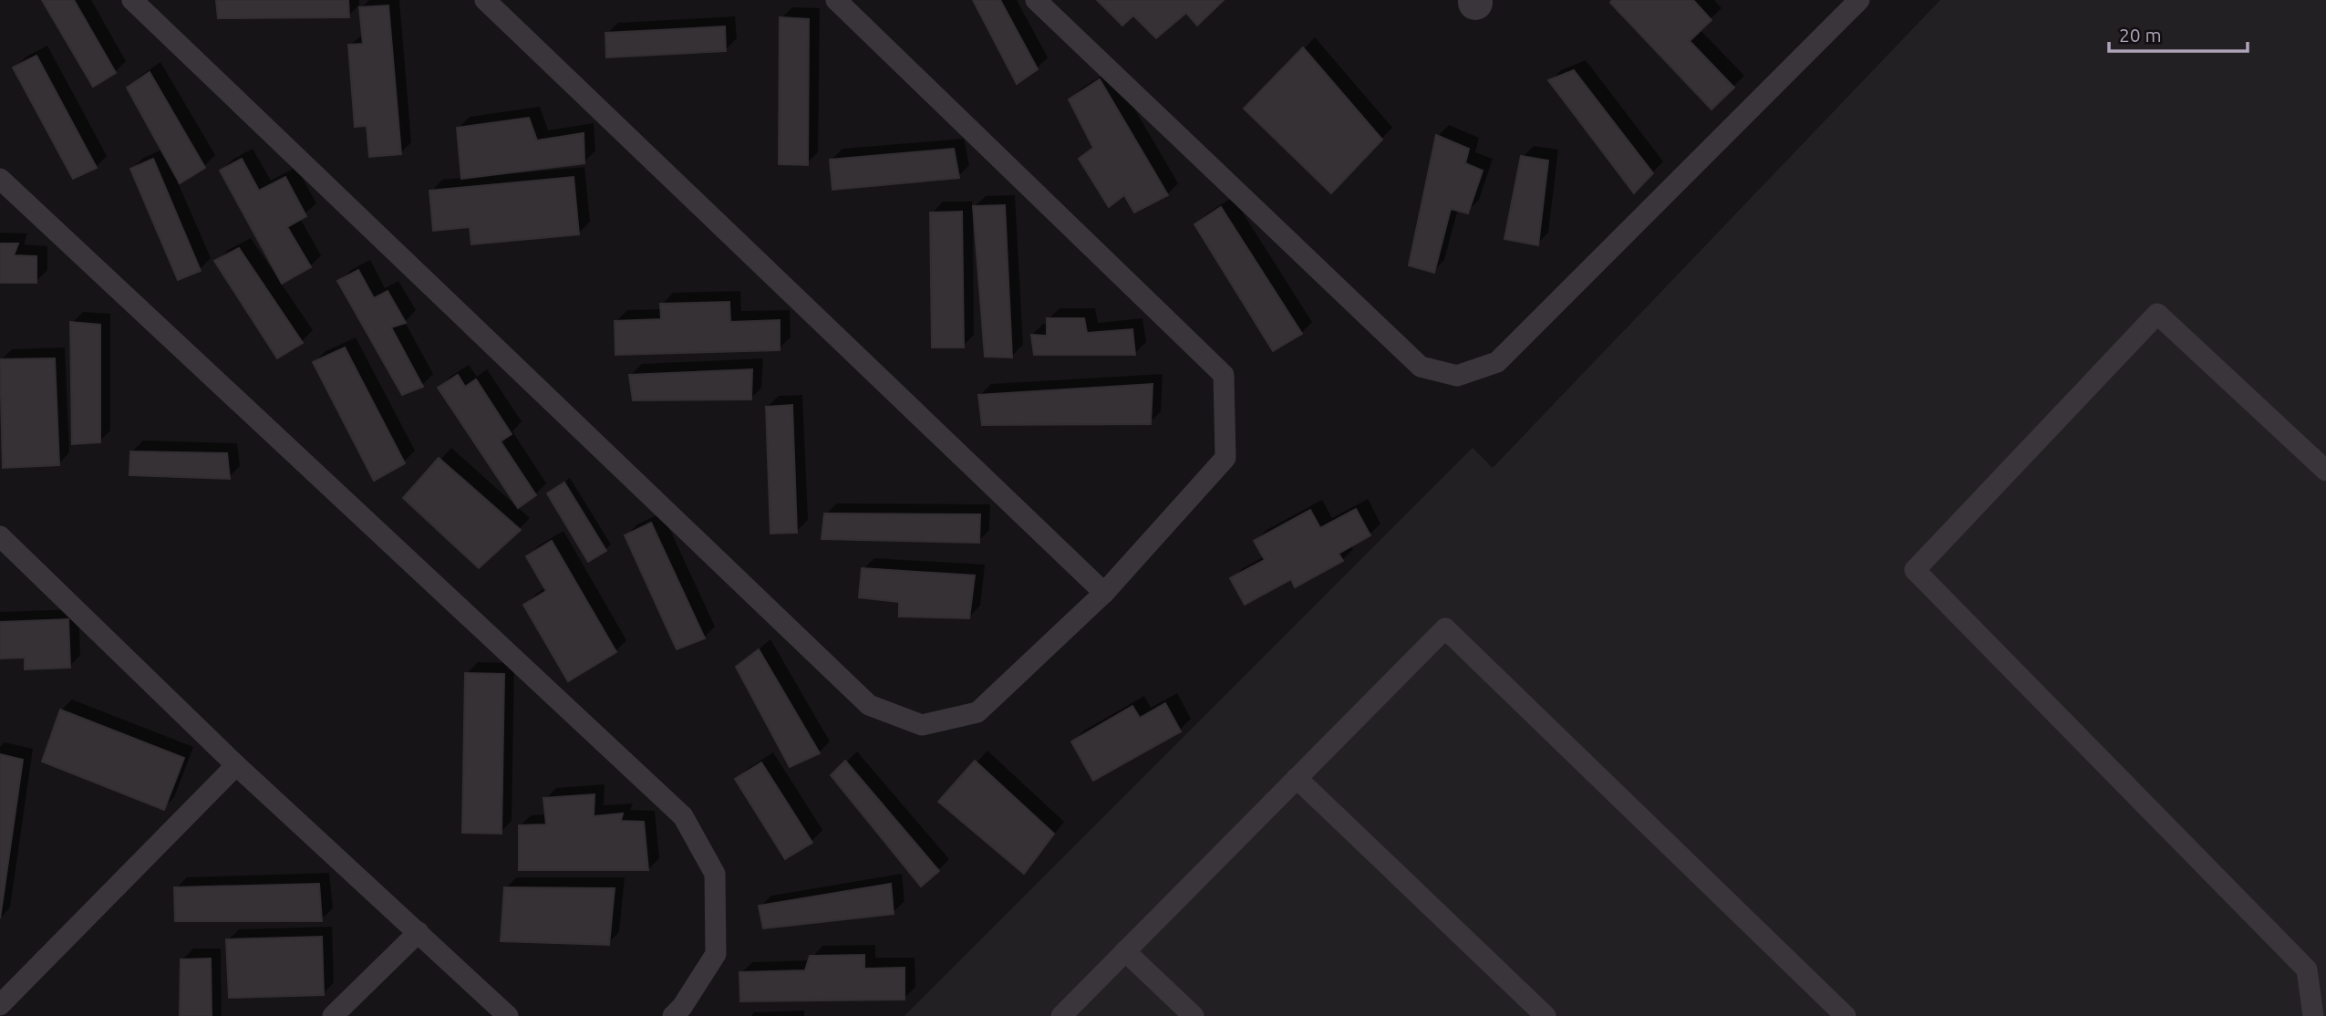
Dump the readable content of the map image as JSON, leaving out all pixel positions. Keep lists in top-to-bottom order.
{
  "scale_bar": "20 m"
}
